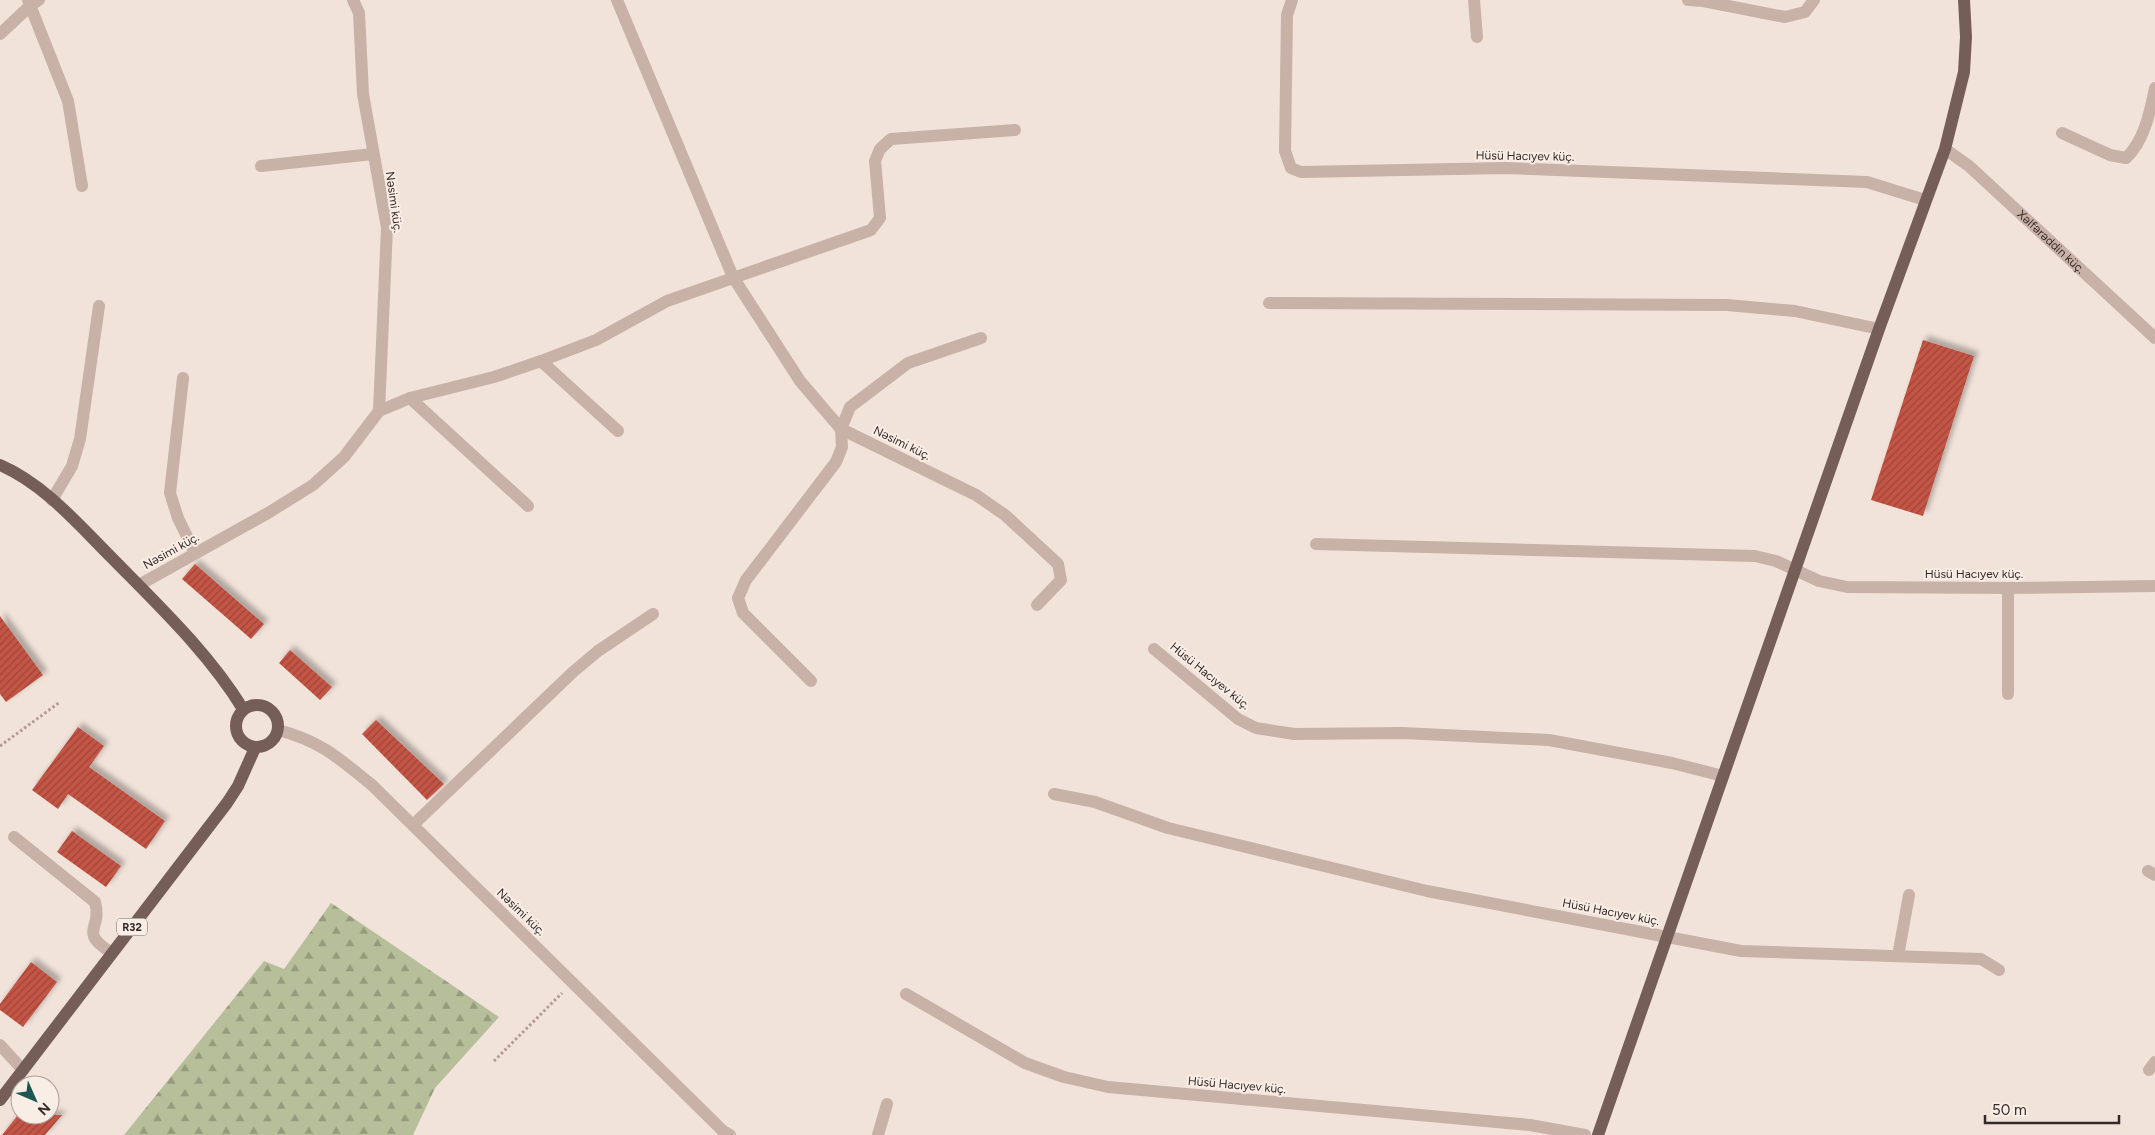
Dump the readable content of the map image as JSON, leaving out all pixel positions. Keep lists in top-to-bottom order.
{
  "streets": {
    "main road": ["Hüsü Hacıyev küç.", "Nəsimi küç.", "R32"],
    "street": ["Xəlfərəddin küç."]
  },
  "crossings": [
    ["Hüsü Hacıyev küç.", "Xəlfərəddin küç."],
    ["Nəsimi küç.", "R32"]
  ],
  "scale_bar": "50 m",
  "north": "bottom right"
}
